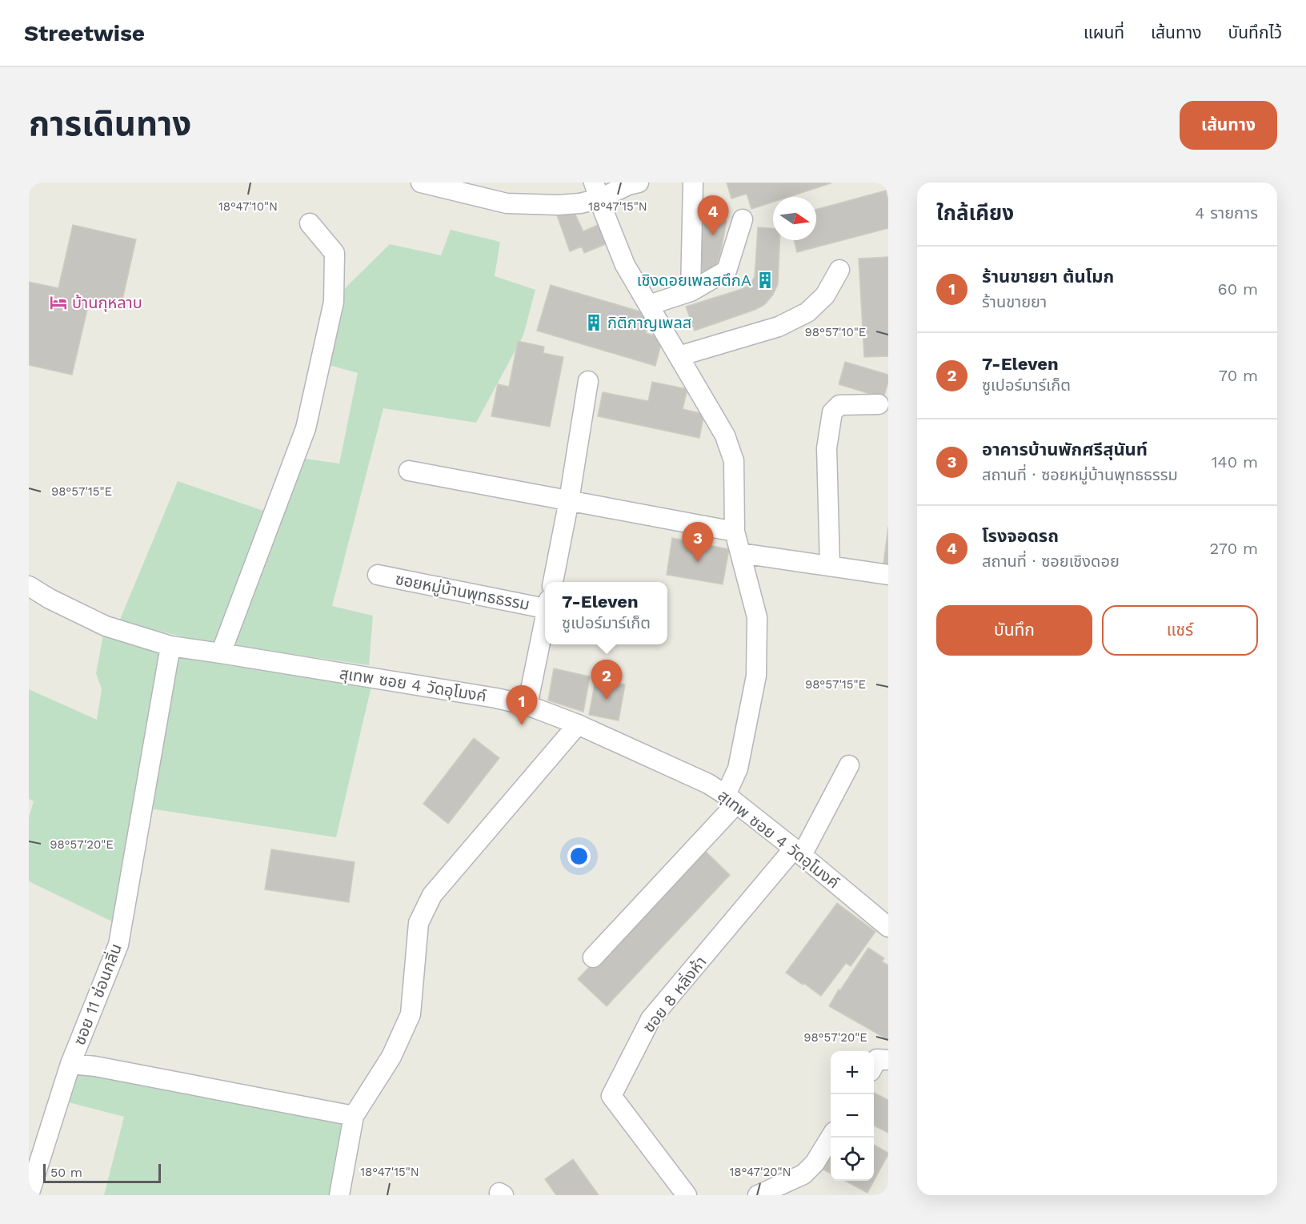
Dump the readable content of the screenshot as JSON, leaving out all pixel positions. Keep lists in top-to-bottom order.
{
  "streets": {
    "street": [
      "ซอยหมู่บ้านพุทธธรรม",
      "สุเทพ ซอย 4 วัดอุโมงค์",
      "ซอย 11 ซ่อนกลิ่น",
      "ซอย 8 หลิ่งห้า"
    ]
  },
  "crossings": [
    ["ซอยหมู่บ้านพุทธธรรม", "สุเทพ ซอย 4 วัดอุโมงค์"],
    ["สุเทพ ซอย 4 วัดอุโมงค์", "ซอย 11 ซ่อนกลิ่น"],
    ["สุเทพ ซอย 4 วัดอุโมงค์", "ซอย 8 หลิ่งห้า"]
  ],
  "places": {
    "building": ["เชิงดอยเพลสตึกA", "กิติกาญเพลส"],
    "hotel": ["บ้านกุหลาบ"]
  },
  "scale_bar": "50 m",
  "north": "right",
  "page": {
    "header": "Streetwise",
    "nav": ["แผนที่", "เส้นทาง", "บันทึกไว้"],
    "title": "การเดินทาง",
    "buttons": [
      "เส้นทาง",
      ["บันทึก", "แชร์"]
    ],
    "heading": ["ใกล้เคียง", "4 รายการ"],
    "pins": [
      "4",
      "3",
      "2",
      "1"
    ],
    "list": [
      {
        "mark": "1",
        "name": "ร้านขายยา ต้นโมก",
        "note": "ร้านขายยา",
        "value": "60 m"
      },
      {
        "mark": "2",
        "name": "7-Eleven",
        "note": "ซูเปอร์มาร์เก็ต",
        "value": "70 m"
      },
      {
        "mark": "3",
        "name": "อาคารบ้านพักศรีสุนันท์",
        "note": "สถานที่ · ซอยหมู่บ้านพุทธธรรม",
        "value": "140 m"
      },
      {
        "mark": "4",
        "name": "โรงจอดรถ",
        "note": "สถานที่ · ซอยเชิงดอย",
        "value": "270 m"
      }
    ],
    "popup": ["7-Eleven", "ซูเปอร์มาร์เก็ต"],
    "map_buttons": ["+", "−"],
    "scale": "50 m"
  },
  "coordinates": [
    "18°47'10\"N",
    "18°47'15\"N",
    "98°57'10\"E",
    "98°57'15\"E",
    "98°57'20\"E",
    "18°47'20\"N"
  ]
}
